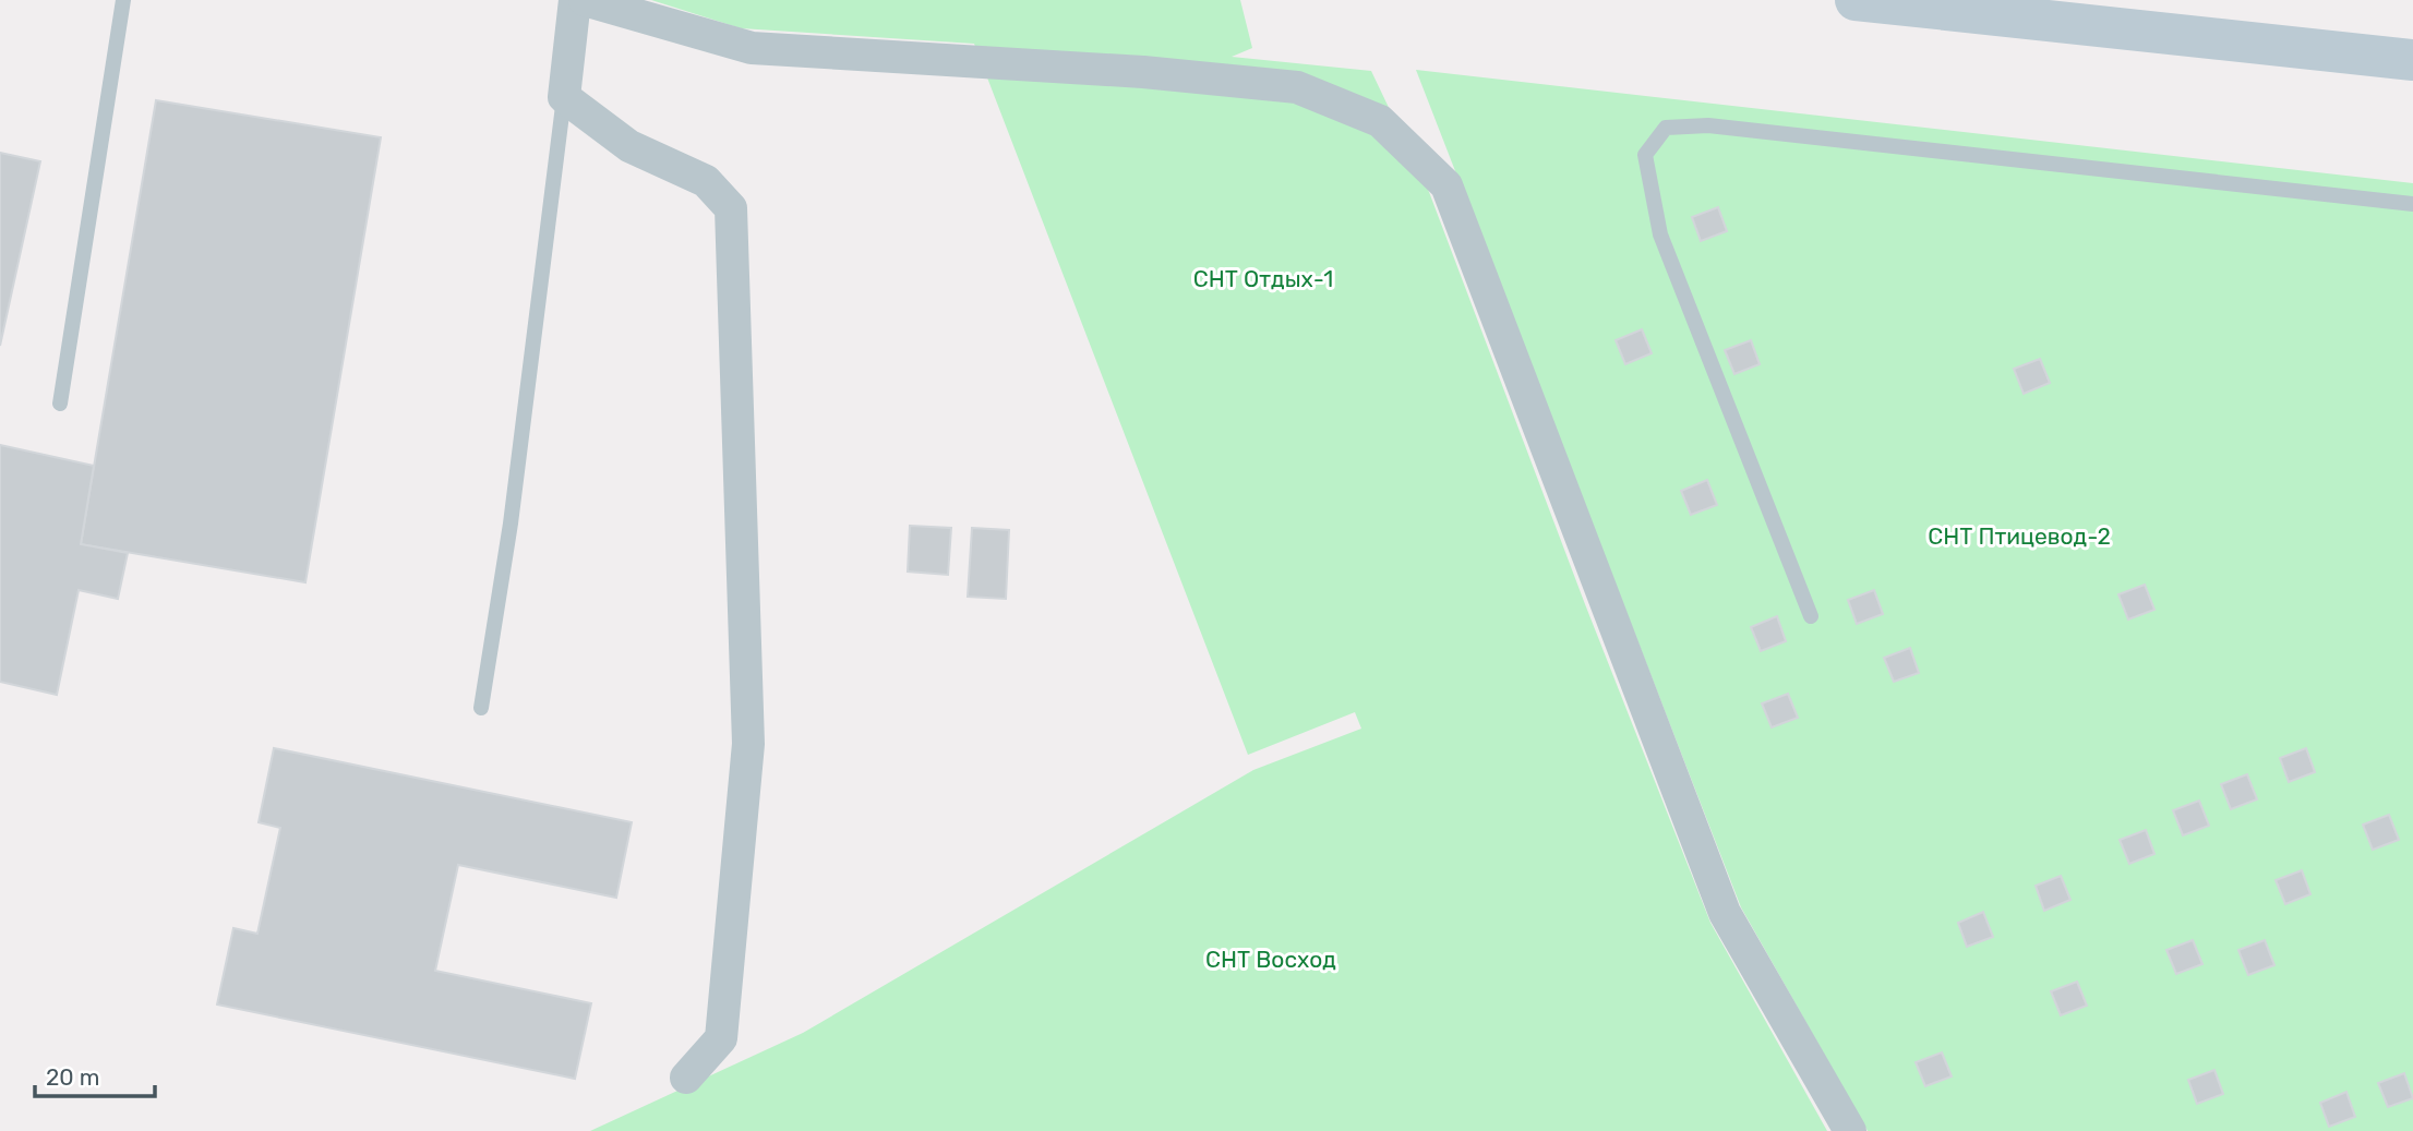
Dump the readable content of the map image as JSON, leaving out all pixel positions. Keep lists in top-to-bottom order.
{
  "parks": ["СНТ Отдых-1", "СНТ Птицевод-2", "СНТ Восход"],
  "scale_bar": "20 m"
}
